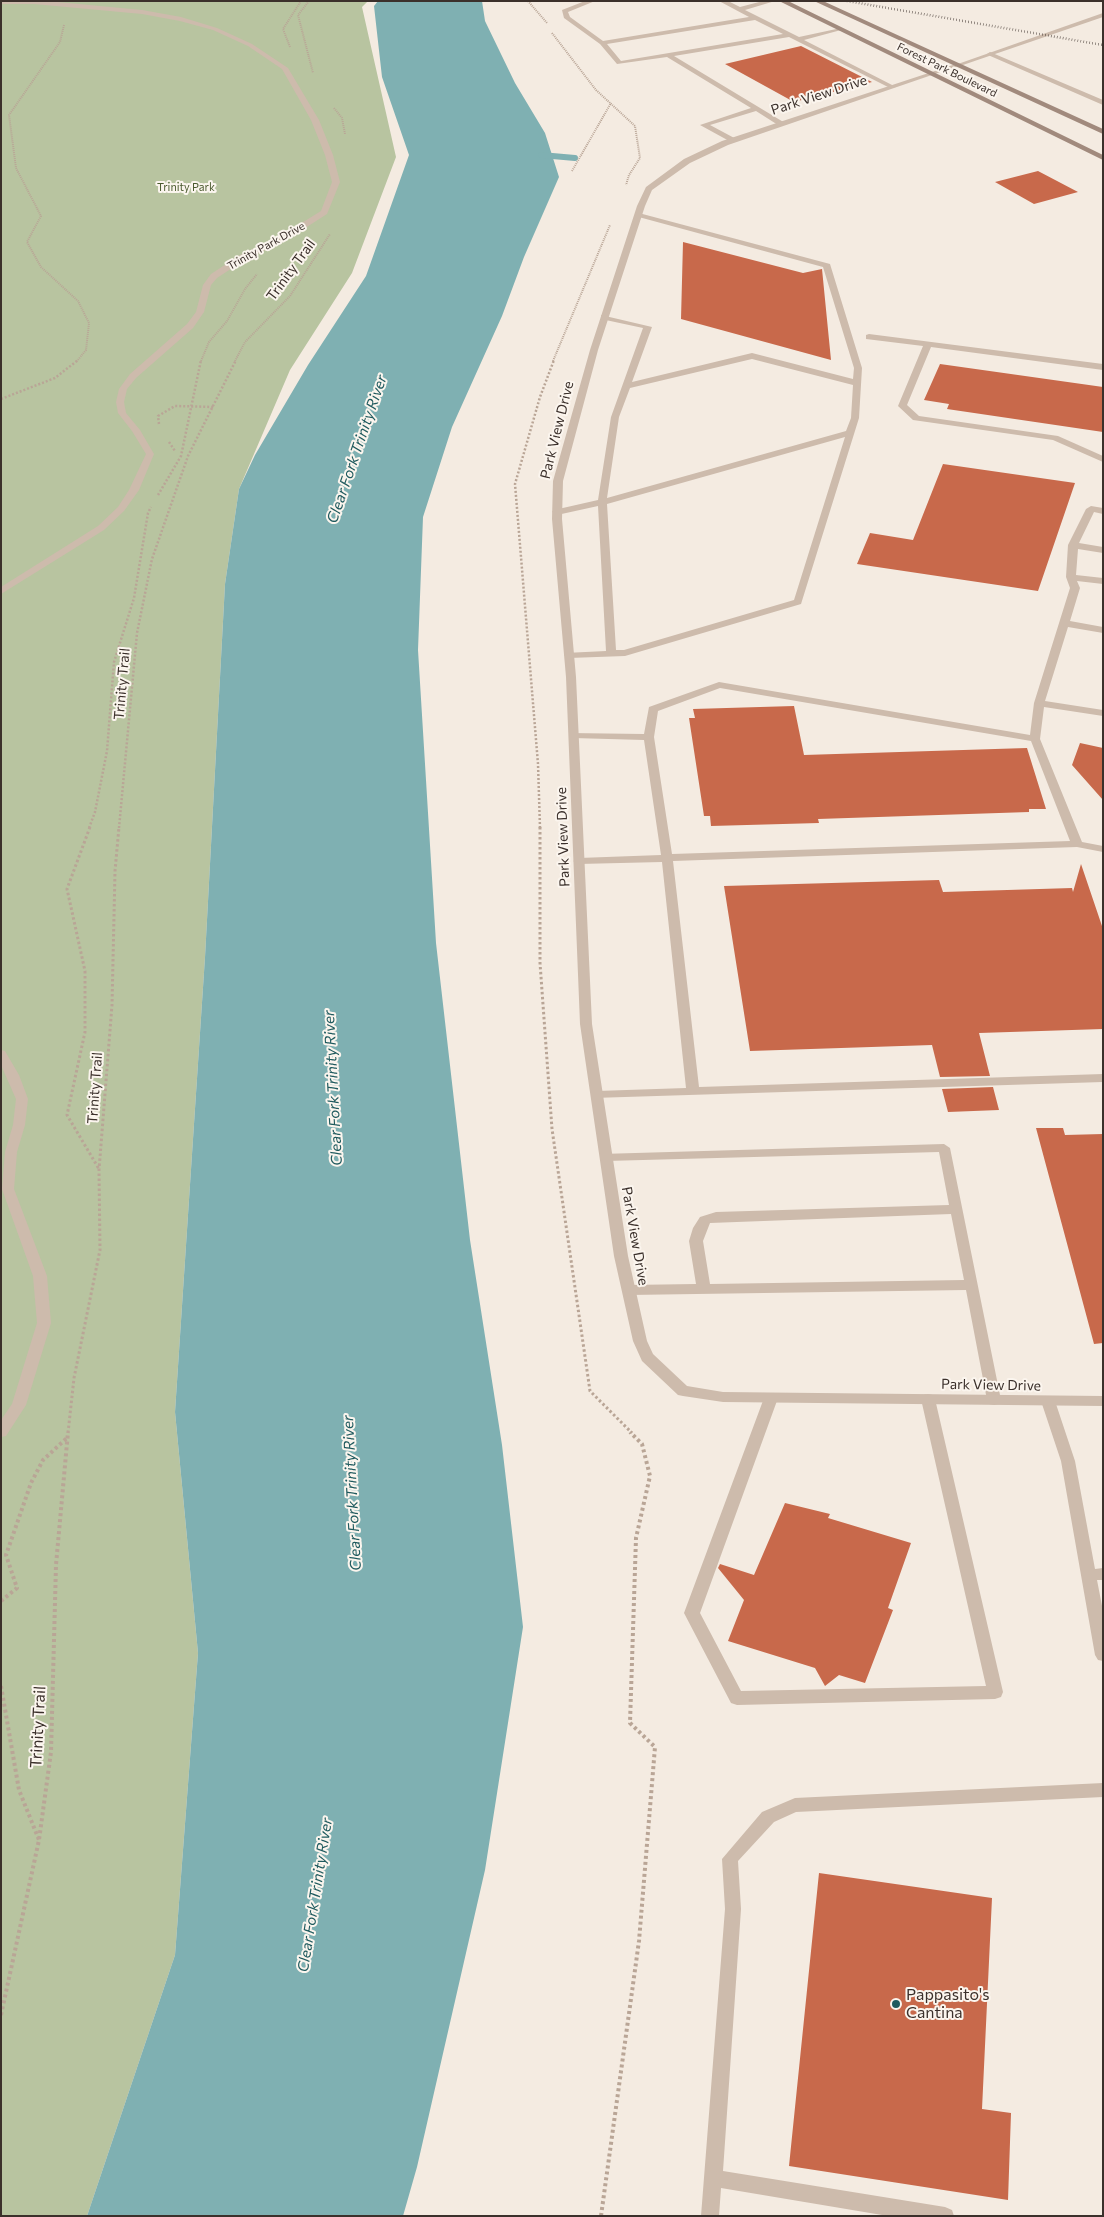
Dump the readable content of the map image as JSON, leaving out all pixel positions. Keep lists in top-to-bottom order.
{
  "streets": {
    "main road": ["Forest Park Boulevard"],
    "street": ["Park View Drive", "Trinity Park Drive"],
    "path": ["Trinity Trail"]
  },
  "crossings": [
    ["Forest Park Boulevard", "Park View Drive"]
  ],
  "water": ["Clear Fork Trinity River"],
  "parks": ["Trinity Park"],
  "places": ["Pappasito's Cantina"]
}
